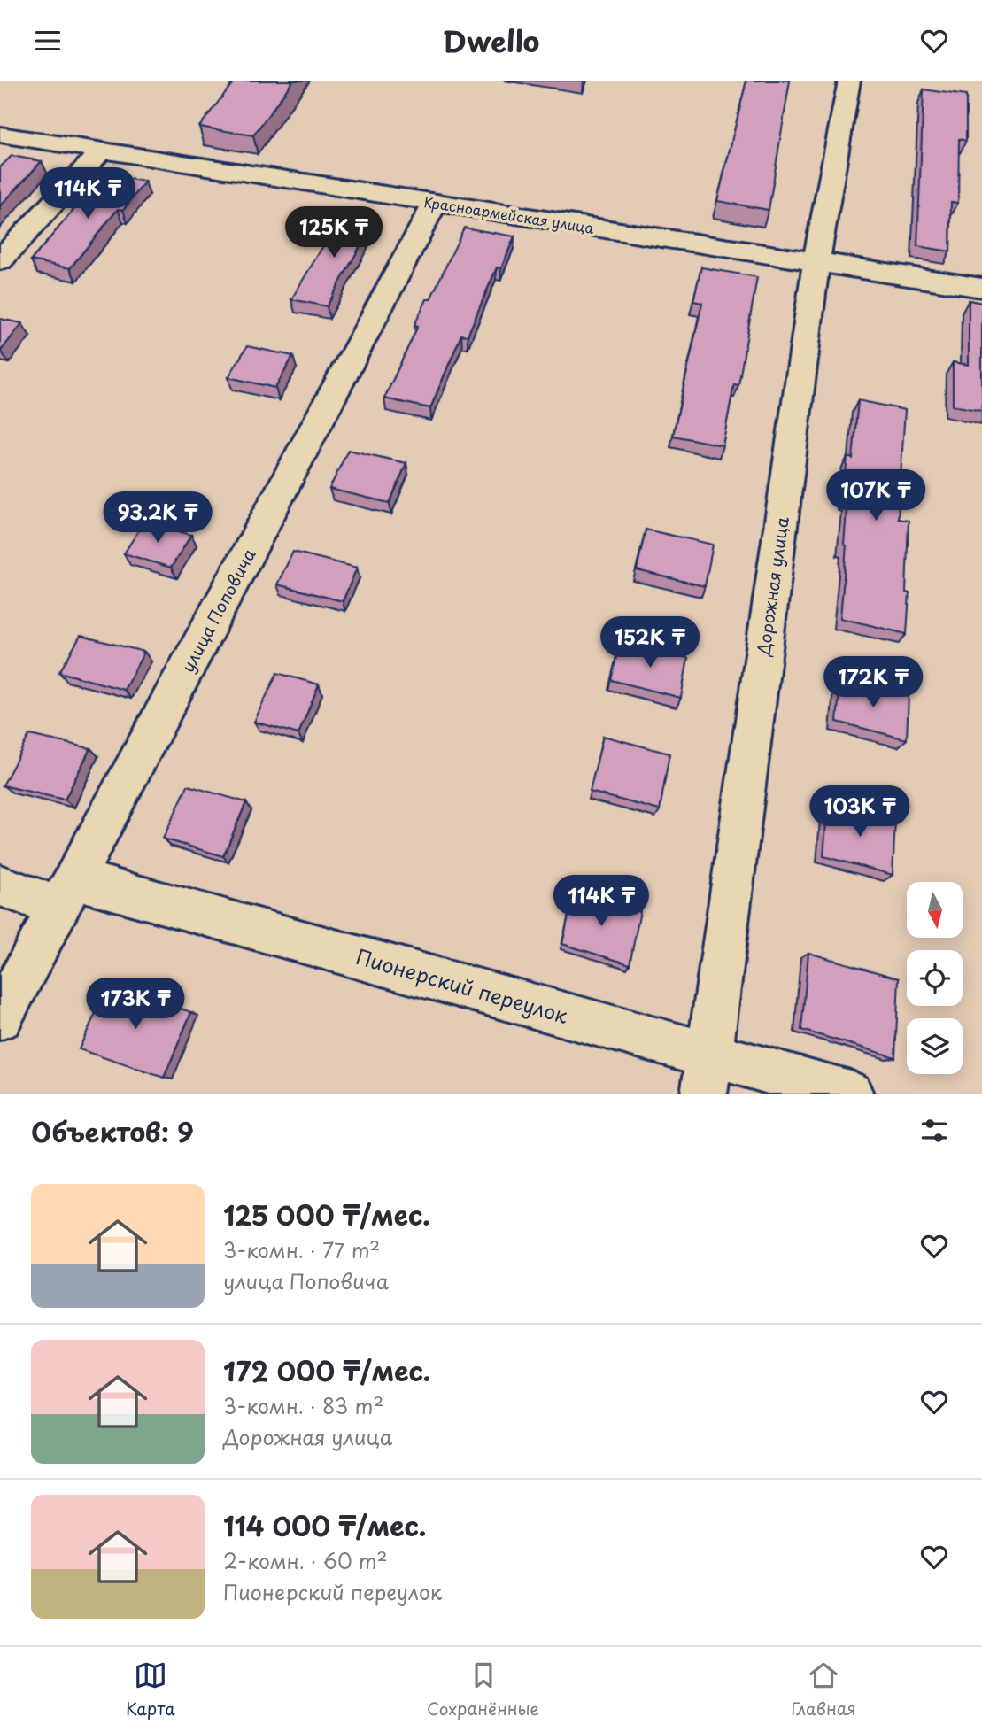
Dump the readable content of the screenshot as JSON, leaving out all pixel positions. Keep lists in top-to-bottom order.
{
  "streets": {
    "street": [
      "Красноармейская улица",
      "Дорожная улица",
      "улица Поповича",
      "Пионерский переулок"
    ]
  },
  "crossings": [
    ["Красноармейская улица", "Дорожная улица"],
    ["Красноармейская улица", "улица Поповича"],
    ["Дорожная улица", "Пионерский переулок"],
    ["улица Поповича", "Пионерский переулок"]
  ],
  "north": "bottom",
  "page": {
    "header": "Dwello",
    "price": [
      "114K ₸",
      "125K ₸",
      "107K ₸",
      "93.2K ₸",
      "152K ₸",
      "172K ₸",
      "103K ₸",
      "114K ₸",
      "173K ₸"
    ],
    "heading": "Объектов: 9",
    "list": [
      {
        "name": "125 000 ₸/мес.",
        "note": "3-комн. · 77 m² · улица Поповича"
      },
      {
        "name": "172 000 ₸/мес.",
        "note": "3-комн. · 83 m² · Дорожная улица"
      },
      {
        "name": "114 000 ₸/мес.",
        "note": "2-комн. · 60 m² · Пионерский переулок"
      }
    ],
    "tabs": ["Карта", "Сохранённые", "Главная"]
  }
}
